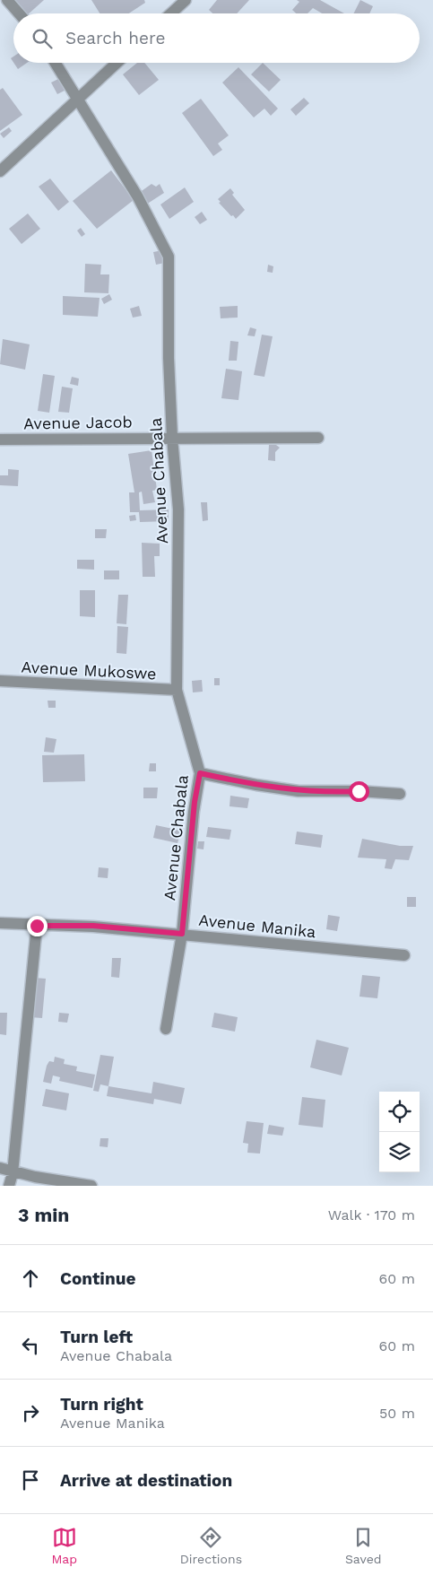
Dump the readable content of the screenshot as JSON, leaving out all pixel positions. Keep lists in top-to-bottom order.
{
  "streets": {
    "street": [
      "Avenue Jacob",
      "Avenue Chabala",
      "Avenue Mukoswe",
      "Avenue Manika"
    ]
  },
  "crossings": [
    ["Avenue Jacob", "Avenue Chabala"],
    ["Avenue Chabala", "Avenue Mukoswe"],
    ["Avenue Chabala", "Avenue Manika"]
  ],
  "page": {
    "search": "Search here",
    "heading": ["3 min", "Walk · 170 m"],
    "list": [
      ["Continue", "60 m"],
      ["Turn left", "Avenue Chabala", "60 m"],
      ["Turn right", "Avenue Manika", "50 m"],
      "Arrive at destination"
    ],
    "nav": ["Map", "Directions", "Saved"]
  }
}
